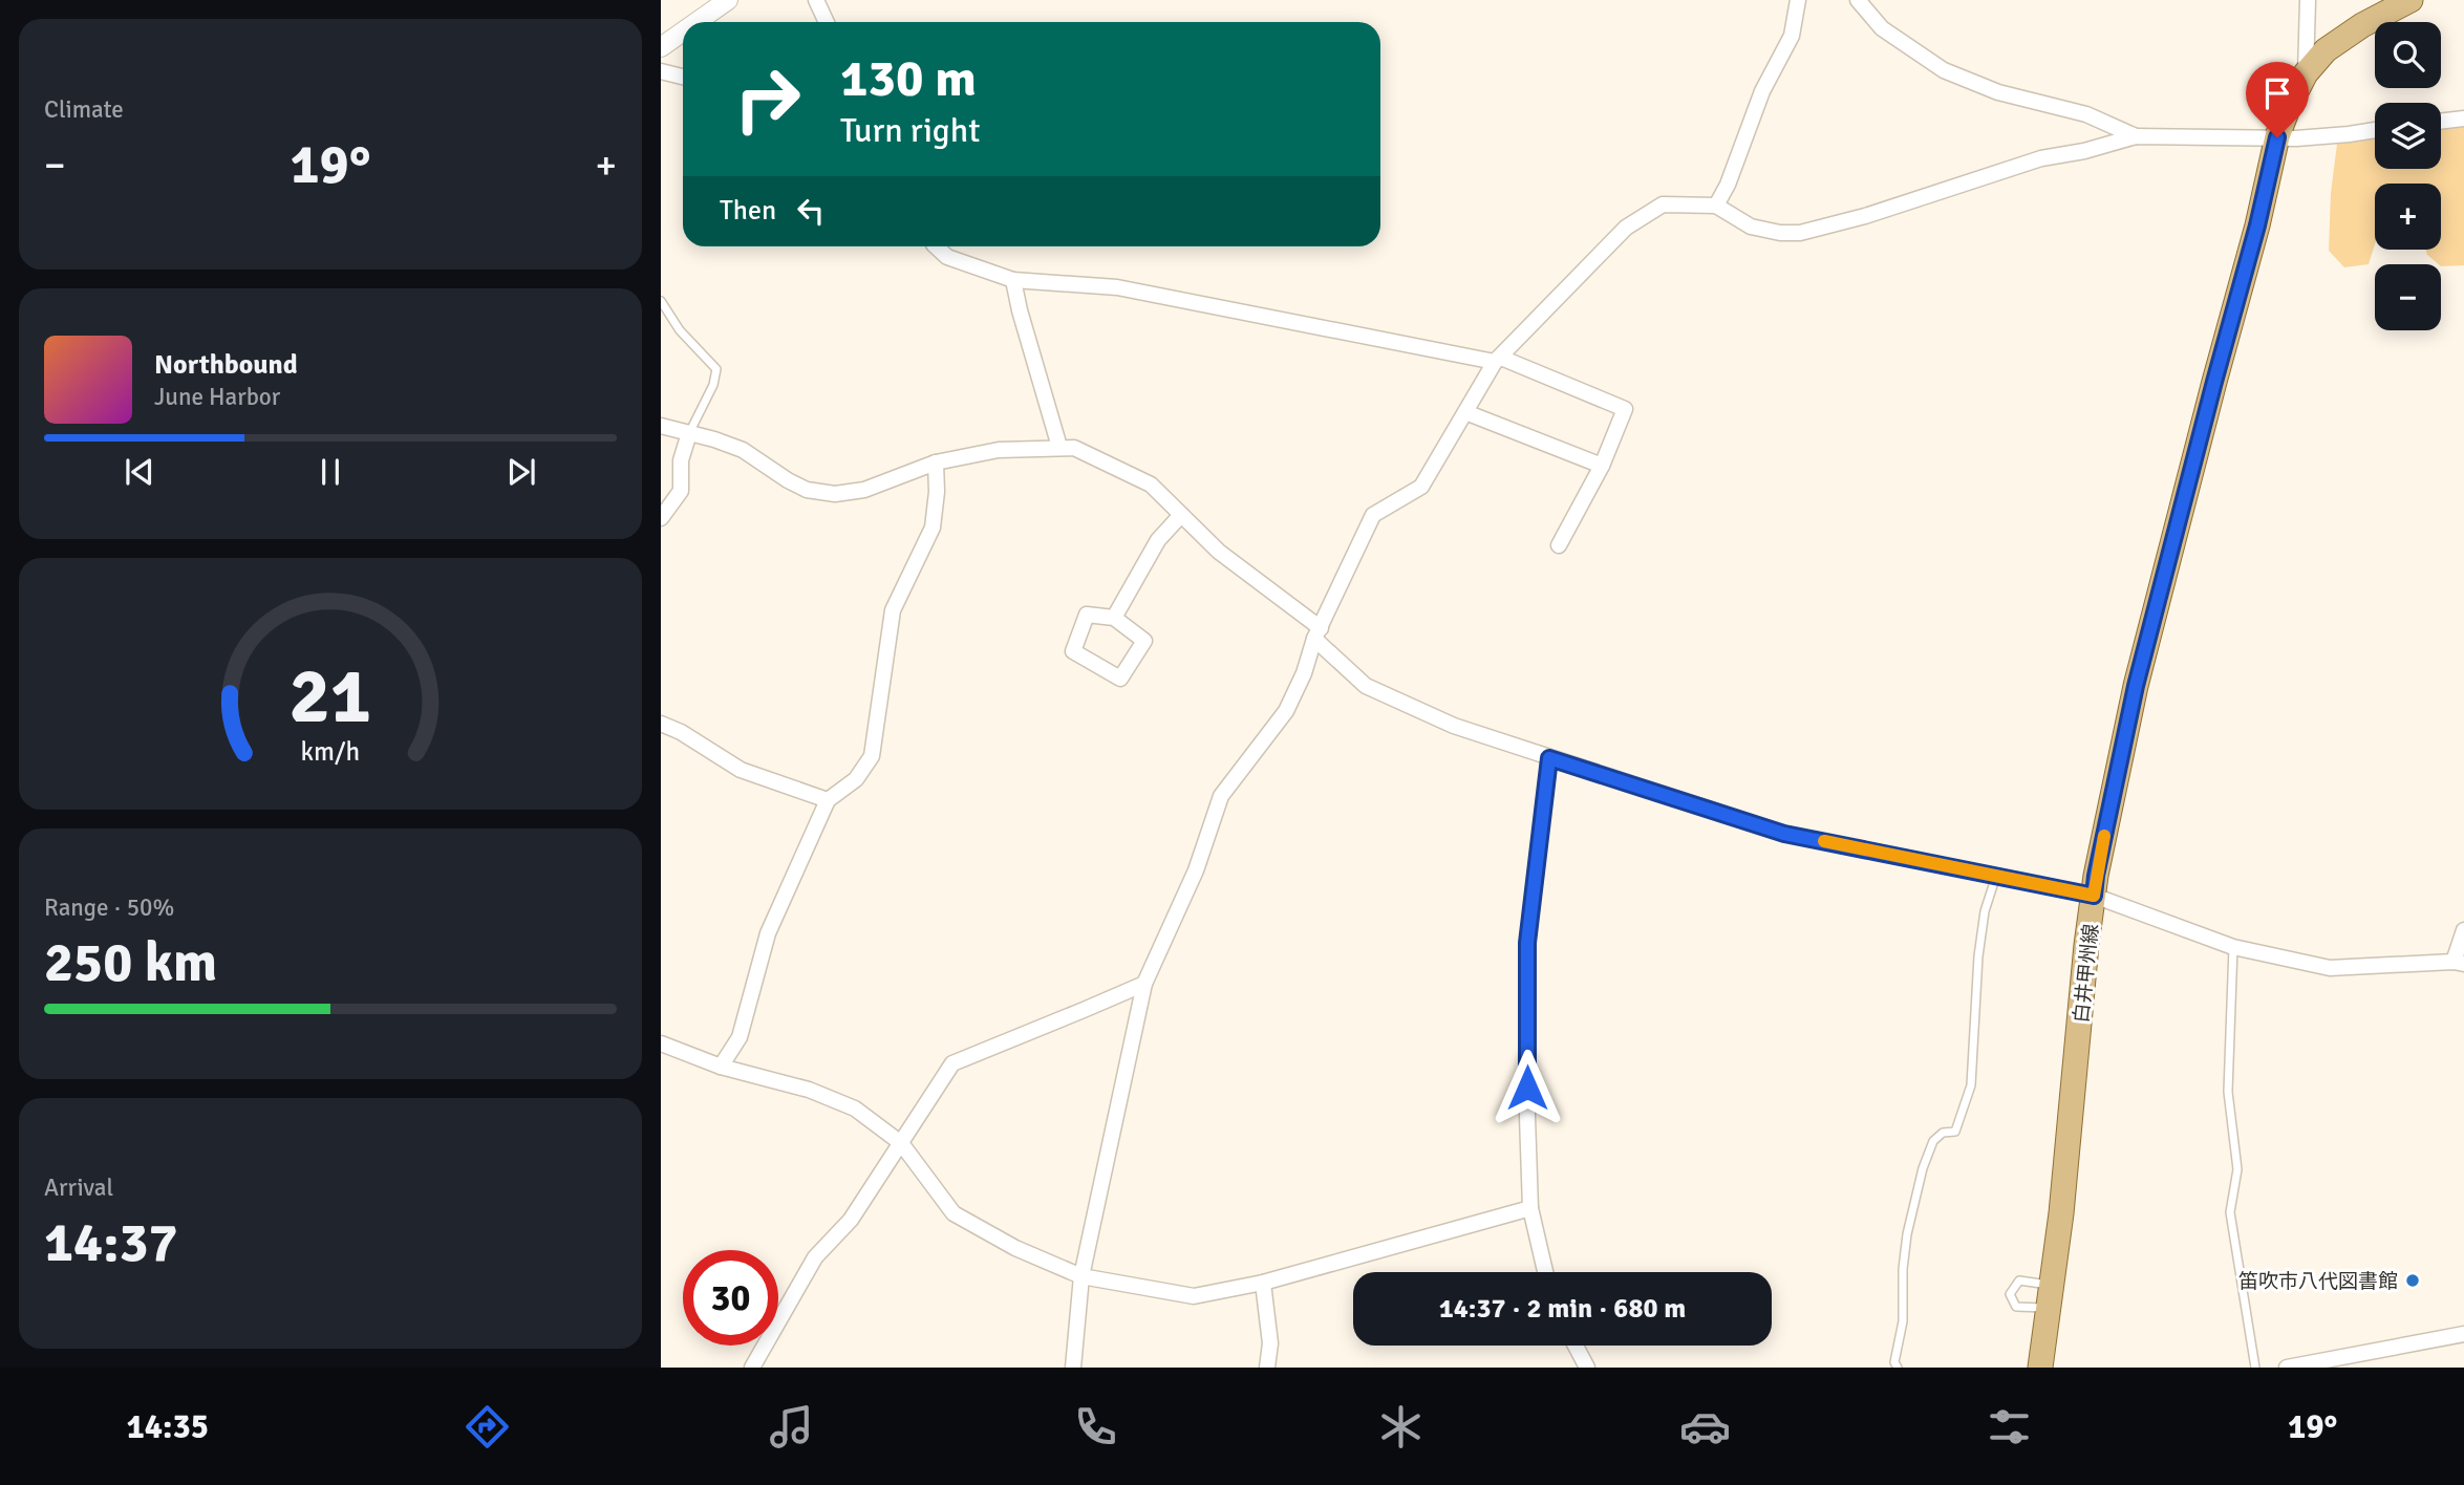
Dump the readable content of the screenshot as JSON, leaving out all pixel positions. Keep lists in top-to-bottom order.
{
  "streets": {
    "main road": ["白井甲州線"]
  },
  "places": ["笛吹市八代図書館"],
  "page": {
    "tile": [
      "Climate",
      ["Range · 50%", "250 km"],
      ["Arrival", "14:37"]
    ],
    "map_buttons": ["+", "−"],
    "turn": ["130 m", "Turn right"],
    "heat": ["−", "19°", "+"],
    "then": "Then",
    "song": ["Northbound", "June Harbor"],
    "limit": "30",
    "trip": "14:37 · 2 min · 680 m",
    "tabs": ["14:35", "19°"],
    "gauge": ["21", "km/h"]
  }
}
